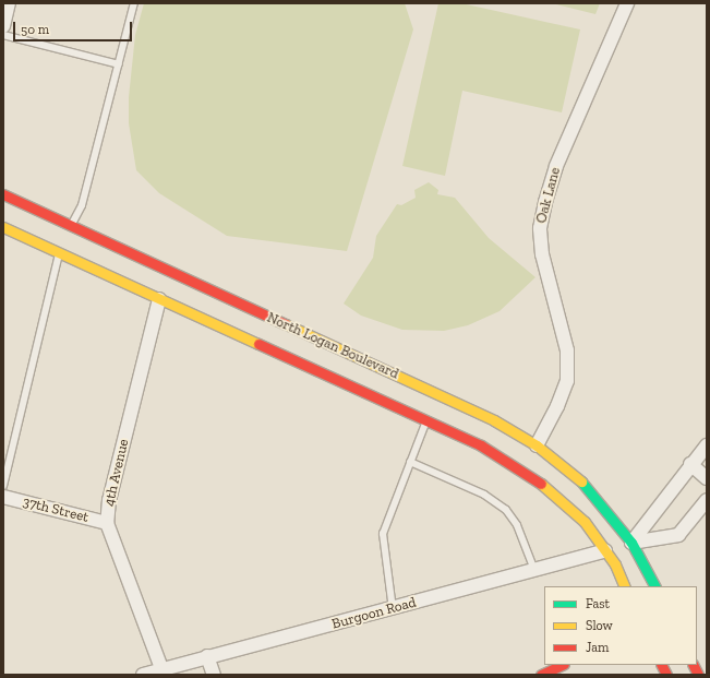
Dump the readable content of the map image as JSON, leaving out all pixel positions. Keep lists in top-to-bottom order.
{
  "streets": {
    "main road": ["North Logan Boulevard"],
    "street": [
      "Oak Lane",
      "4th Avenue",
      "37th Street",
      "Burgoon Road"
    ]
  },
  "crossings": [
    ["Oak Lane", "North Logan Boulevard"],
    ["North Logan Boulevard", "4th Avenue"],
    ["North Logan Boulevard", "Burgoon Road"],
    ["4th Avenue", "37th Street"],
    ["4th Avenue", "Burgoon Road"]
  ],
  "legend": ["Fast", "Slow", "Jam"],
  "scale_bar": "50 m"
}
